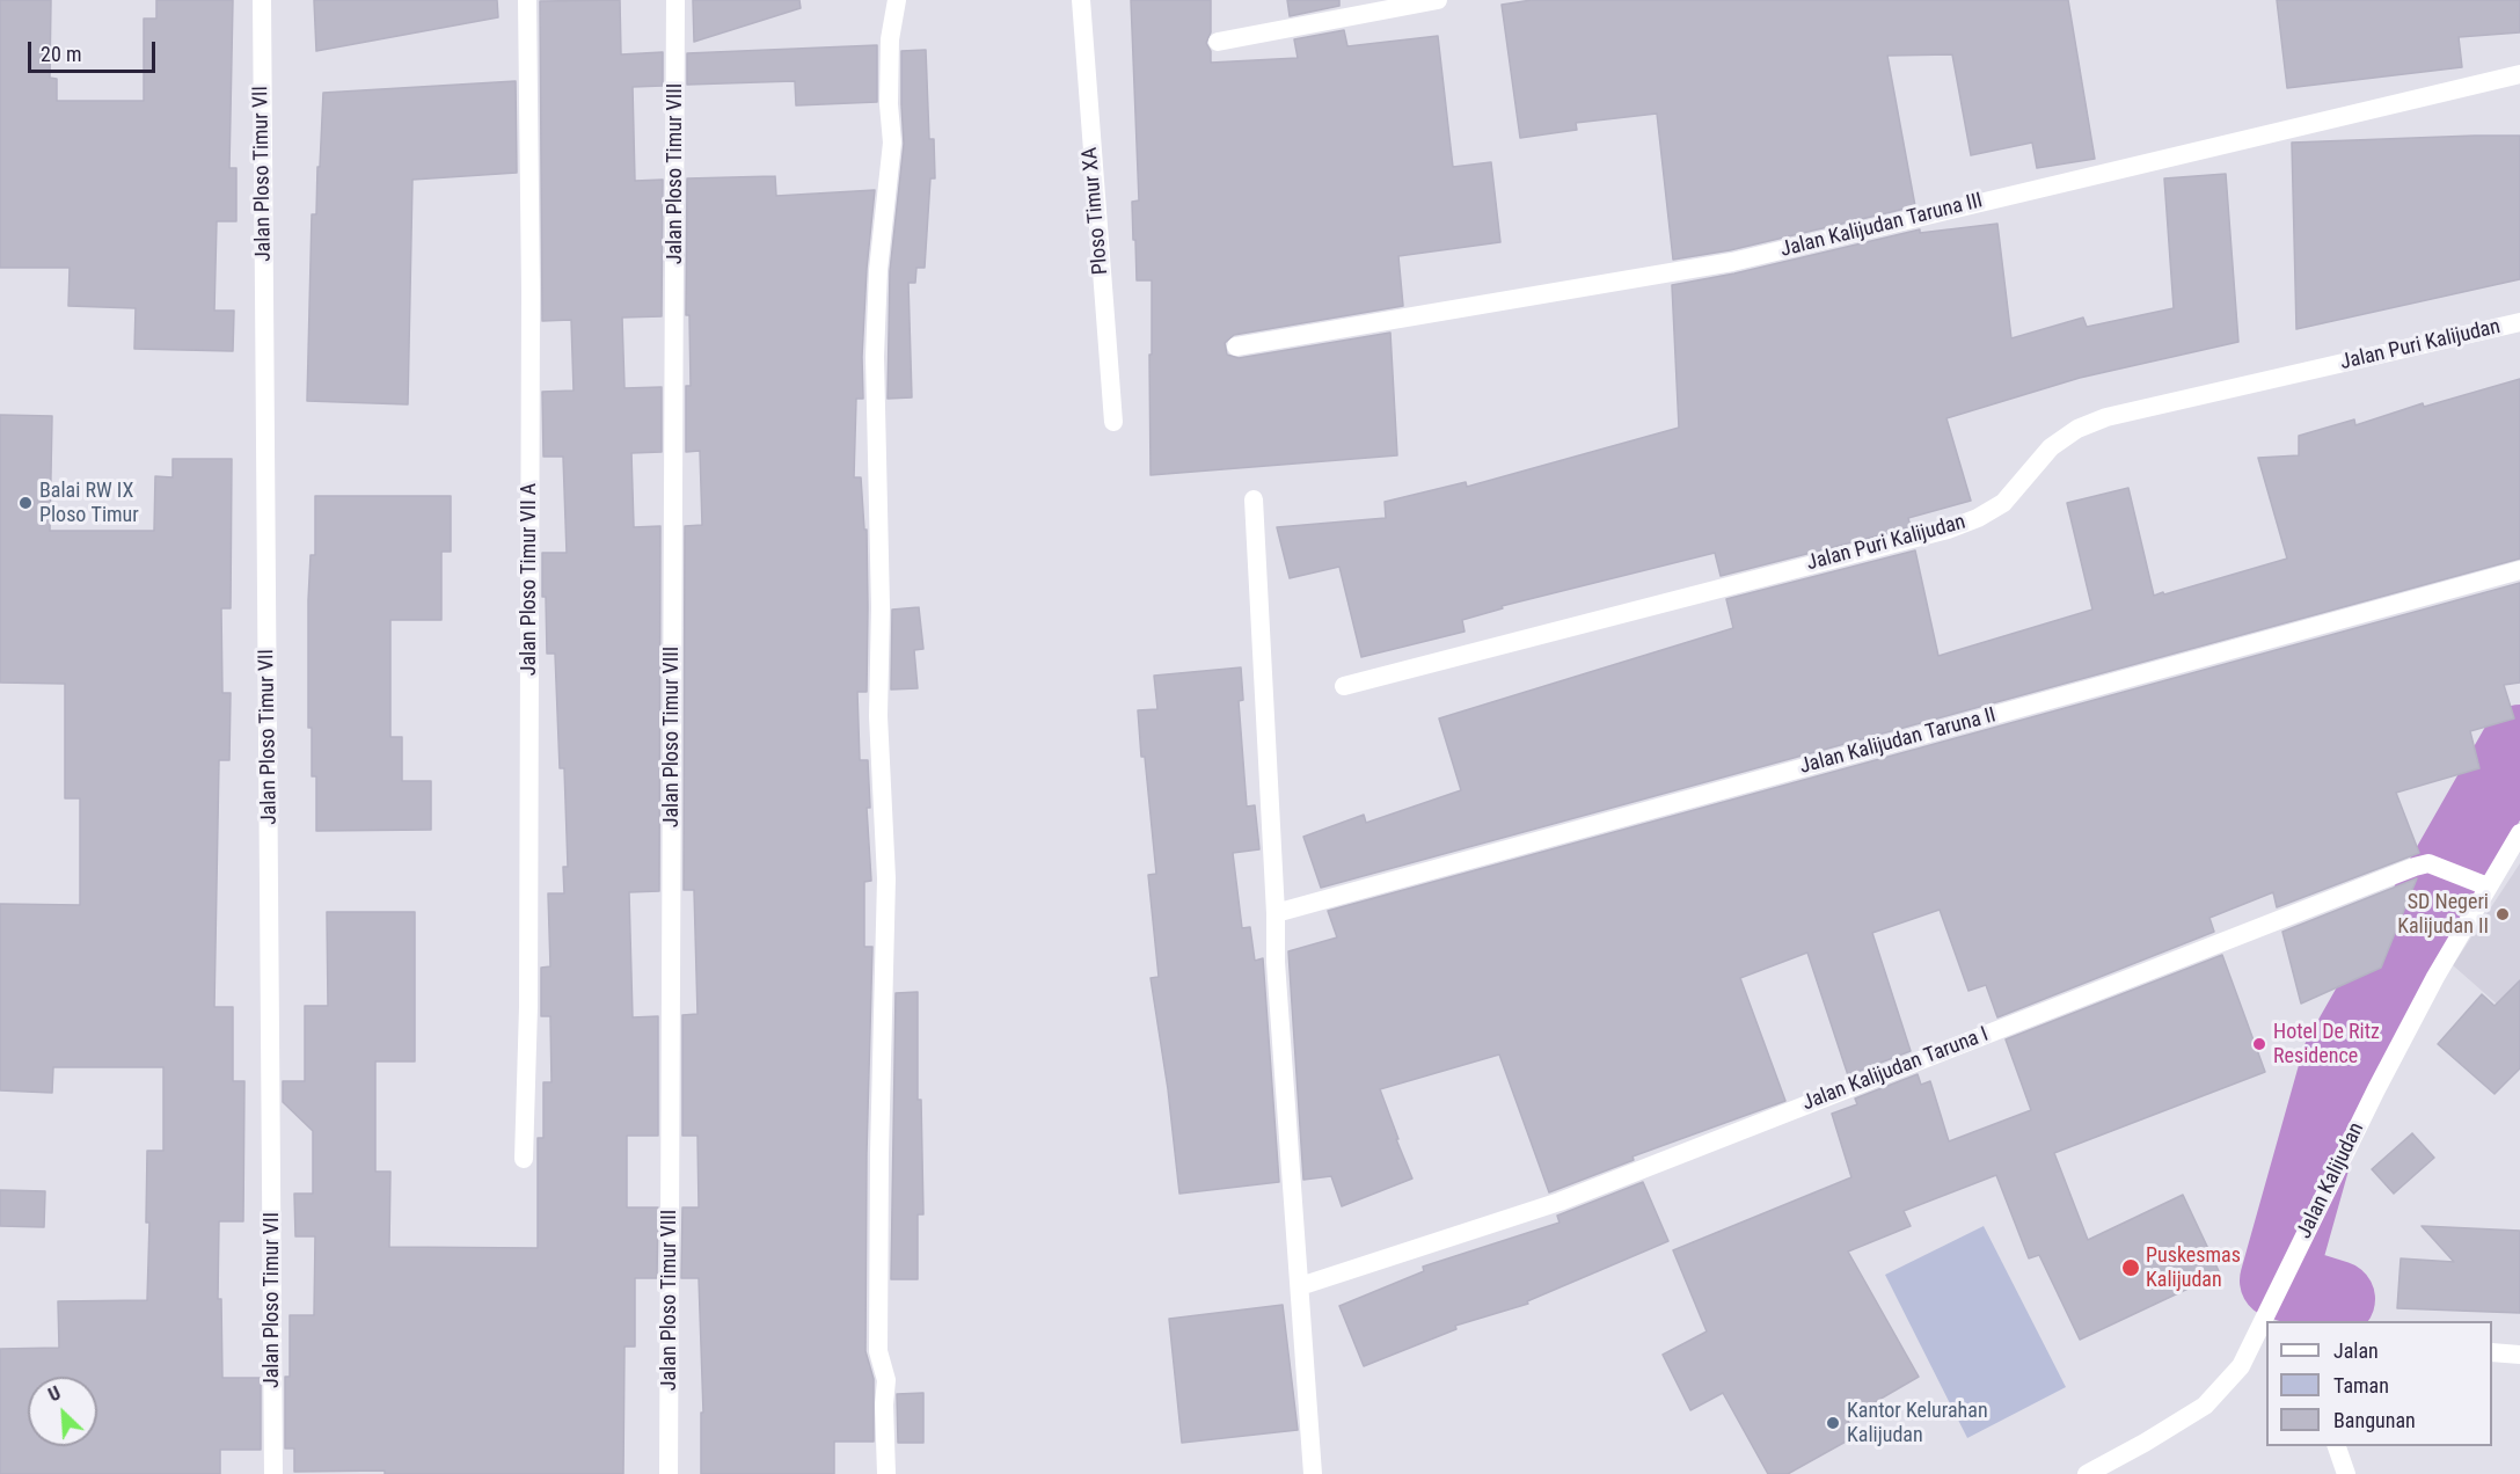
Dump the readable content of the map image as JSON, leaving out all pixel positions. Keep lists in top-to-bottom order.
{
  "streets": {
    "street": [
      "Jalan Ploso Timur VII",
      "Jalan Ploso Timur VIII",
      "Ploso Timur XA",
      "Jalan Kalijudan Taruna III",
      "Jalan Puri Kalijudan",
      "Jalan Ploso Timur VII A",
      "Jalan Kalijudan Taruna II",
      "Jalan Kalijudan Taruna I",
      "Jalan Kalijudan"
    ]
  },
  "crossings": [
    ["Jalan Kalijudan Taruna I", "Jalan Kalijudan"]
  ],
  "places": [
    "Balai RW IX Ploso Timur",
    "SD Negeri Kalijudan II",
    "Hotel De Ritz Residence",
    "Puskesmas Kalijudan",
    "Kantor Kelurahan Kalijudan"
  ],
  "legend": ["Jalan", "Taman", "Bangunan"],
  "scale_bar": "20 m",
  "north": "top left"
}
